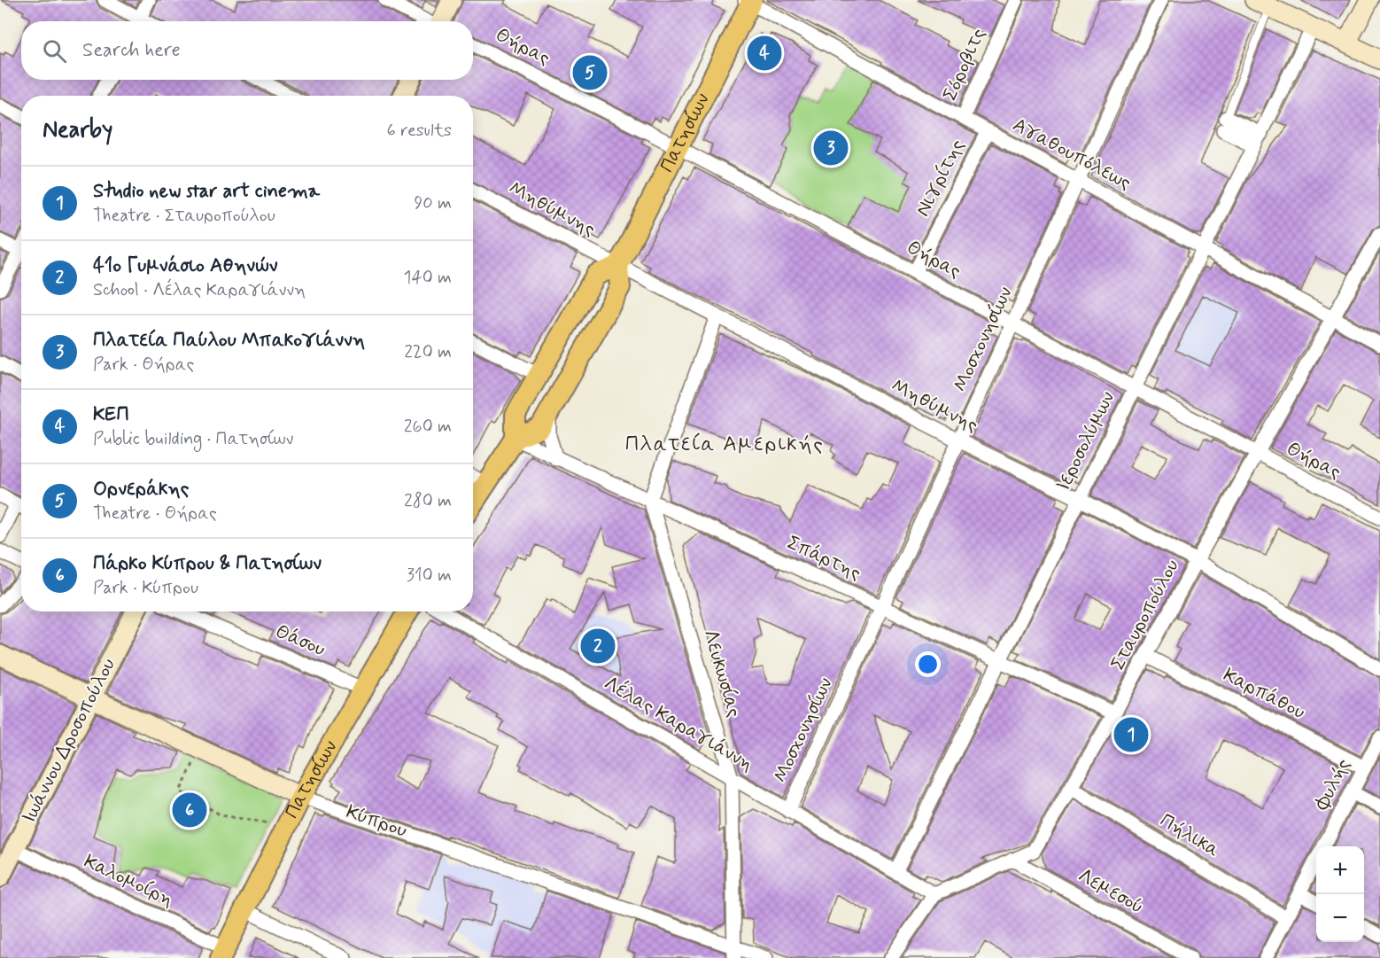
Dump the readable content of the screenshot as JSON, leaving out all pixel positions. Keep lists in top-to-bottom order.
{
  "streets": {
    "main road": ["Πατησίων"],
    "street": [
      "Θήρας",
      "Σόροβιτς",
      "Αγαθουπόλεως",
      "Νιγρίτης",
      "Μηθύμνης",
      "Μοσχονησίων",
      "Ιεροσολύμων",
      "Σπάρτης",
      "Σταυροπούλου",
      "Θάσου",
      "Λευκωσίας",
      "Καρπάθου",
      "Λέλας Καραγιάννη",
      "Ιωάννου Δροσοπούλου",
      "Φυλής",
      "Κύπρου",
      "Πήλικα",
      "Καλομοίρη",
      "Λεμεσού"
    ]
  },
  "crossings": [
    ["Θήρας", "Πατησίων"],
    ["Θήρας", "Νιγρίτης"],
    ["Θήρας", "Μοσχονησίων"],
    ["Θήρας", "Ιεροσολύμων"],
    ["Θήρας", "Σταυροπούλου"],
    ["Σόροβιτς", "Αγαθουπόλεως"],
    ["Πατησίων", "Αγαθουπόλεως"],
    ["Πατησίων", "Μηθύμνης"],
    ["Πατησίων", "Σπάρτης"],
    ["Πατησίων", "Θάσου"],
    ["Πατησίων", "Κύπρου"],
    ["Πατησίων", "Καλομοίρη"],
    ["Αγαθουπόλεως", "Νιγρίτης"],
    ["Αγαθουπόλεως", "Μοσχονησίων"],
    ["Αγαθουπόλεως", "Ιεροσολύμων"],
    ["Αγαθουπόλεως", "Σταυροπούλου"],
    ["Μηθύμνης", "Μοσχονησίων"],
    ["Μηθύμνης", "Ιεροσολύμων"],
    ["Μηθύμνης", "Σταυροπούλου"],
    ["Μοσχονησίων", "Σπάρτης"],
    ["Μοσχονησίων", "Λέλας Καραγιάννη"],
    ["Ιεροσολύμων", "Σπάρτης"],
    ["Ιεροσολύμων", "Λέλας Καραγιάννη"],
    ["Σπάρτης", "Σταυροπούλου"],
    ["Σπάρτης", "Λευκωσίας"],
    ["Σταυροπούλου", "Καρπάθου"],
    ["Σταυροπούλου", "Λέλας Καραγιάννη"],
    ["Σταυροπούλου", "Πήλικα"],
    ["Σταυροπούλου", "Λεμεσού"],
    ["Λευκωσίας", "Λέλας Καραγιάννη"],
    ["Λευκωσίας", "Κύπρου"],
    ["Καρπάθου", "Φυλής"],
    ["Ιωάννου Δροσοπούλου", "Κύπρου"],
    ["Ιωάννου Δροσοπούλου", "Καλομοίρη"],
    ["Φυλής", "Πήλικα"]
  ],
  "districts": ["Πλατεία Αμερικής"],
  "page": {
    "search": "Search here",
    "pins": [
      "4",
      "5",
      "3",
      "2",
      "1",
      "6"
    ],
    "heading": ["Nearby", "6 results"],
    "list": [
      {
        "mark": "1",
        "name": "Studio new star art cinema",
        "note": "Theatre · Σταυροπούλου",
        "value": "90 m"
      },
      {
        "mark": "2",
        "name": "41ο Γυμνάσιο Αθηνών",
        "note": "School · Λέλας Καραγιάννη",
        "value": "140 m"
      },
      {
        "mark": "3",
        "name": "Πλατεία Παύλου Μπακογιάννη",
        "note": "Park · Θήρας",
        "value": "220 m"
      },
      {
        "mark": "4",
        "name": "ΚΕΠ",
        "note": "Public building · Πατησίων",
        "value": "260 m"
      },
      {
        "mark": "5",
        "name": "Ορνεράκης",
        "note": "Theatre · Θήρας",
        "value": "280 m"
      },
      {
        "mark": "6",
        "name": "Πάρκο Κύπρου & Πατησίων",
        "note": "Park · Κύπρου",
        "value": "310 m"
      }
    ],
    "map_buttons": ["+", "−"]
  }
}
